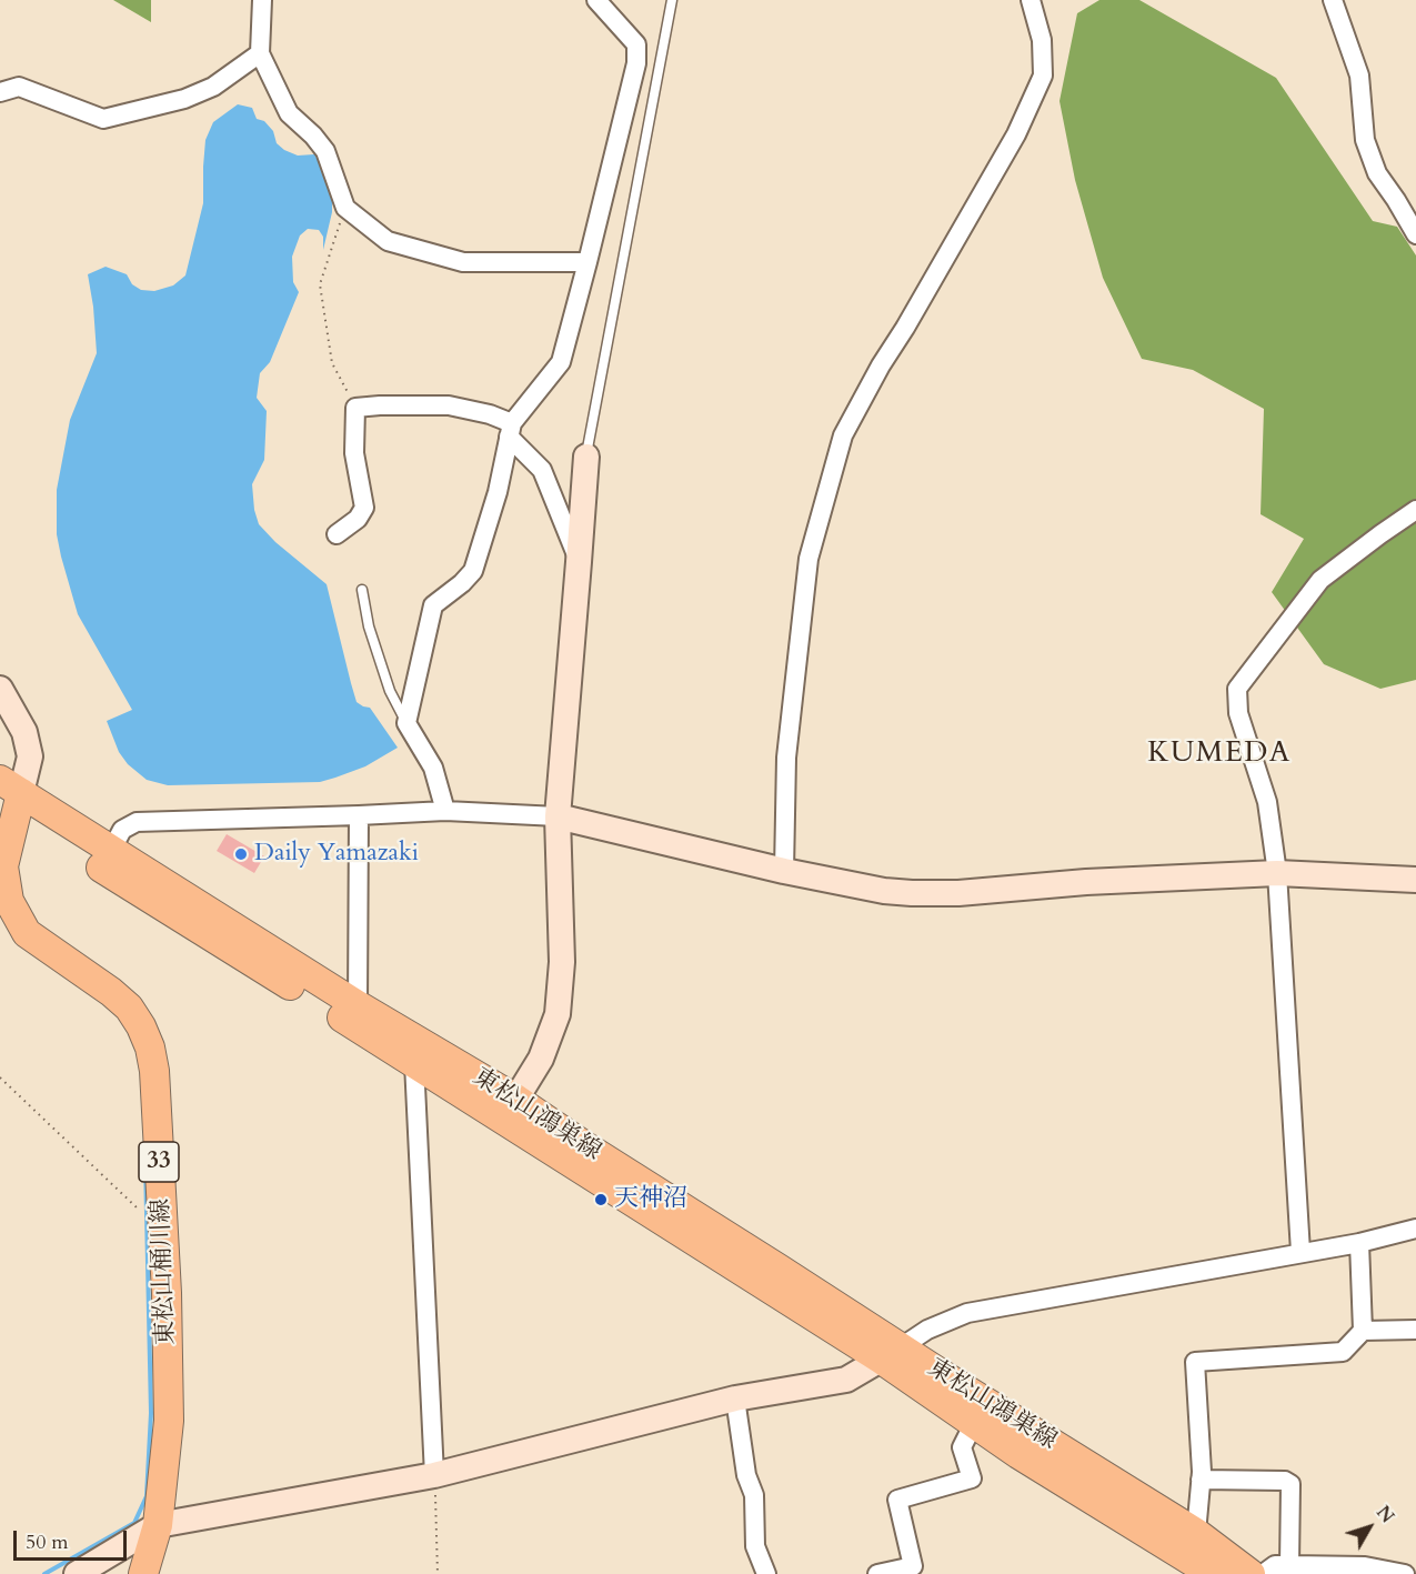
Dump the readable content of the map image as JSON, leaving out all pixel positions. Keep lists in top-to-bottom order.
{
  "streets": {
    "main road": ["東松山鴻巣線", "33", "東松山桶川線"]
  },
  "crossings": [
    ["東松山鴻巣線", "東松山桶川線"]
  ],
  "districts": ["KUMEDA"],
  "places": ["Daily Yamazaki", "天神沼"],
  "scale_bar": "50 m",
  "north": "top right"
}
